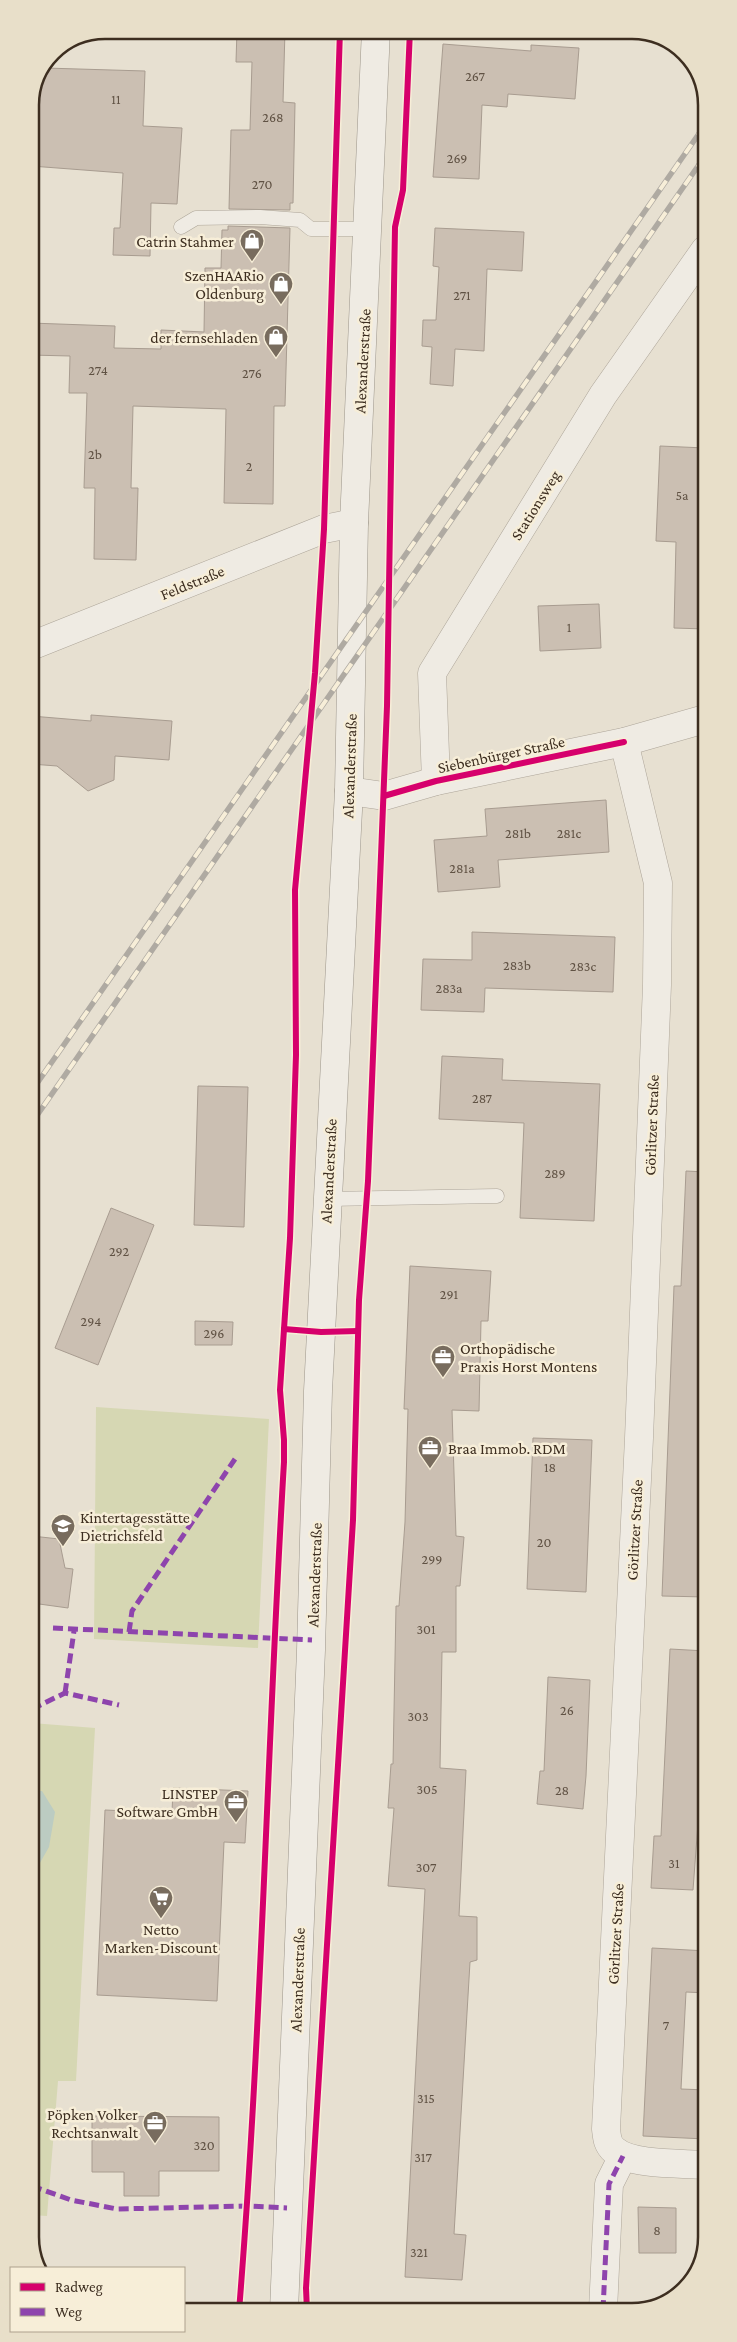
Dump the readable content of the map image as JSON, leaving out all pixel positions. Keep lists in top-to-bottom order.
{
  "streets": {
    "street": [
      "Alexanderstraße",
      "Stationsweg",
      "Feldstraße",
      "Siebenbürger Straße",
      "Görlitzer Straße"
    ]
  },
  "crossings": [
    ["Alexanderstraße", "Feldstraße"],
    ["Alexanderstraße", "Siebenbürger Straße"],
    ["Stationsweg", "Siebenbürger Straße"],
    ["Siebenbürger Straße", "Görlitzer Straße"]
  ],
  "places": {
    "shop": ["Catrin Stahmer", "SzenHAARio Oldenburg", "der fernsehladen"],
    "office": [
      "Orthopädische Praxis Horst Montens",
      "Braa Immob. RDM",
      "LINSTEP Software GmbH",
      "Pöpken Volker Rechtsanwalt"
    ],
    "school or university": ["Kintertagesstätte Dietrichsfeld"],
    "supermarket": ["Netto Marken-Discount"]
  },
  "house_numbers": [
    "267",
    "11",
    "268",
    "269",
    "270",
    "271",
    "274",
    "276",
    "2b",
    "2",
    "5a",
    "1",
    "281b",
    "281c",
    "281a",
    "283b",
    "283c",
    "283a",
    "287",
    "289",
    "292",
    "291",
    "294",
    "296",
    "18",
    "20",
    "299",
    "301",
    "26",
    "303",
    "305",
    "28",
    "31",
    "307",
    "7",
    "315",
    "320",
    "317",
    "8",
    "321"
  ],
  "legend": ["Radweg", "Weg"]
}
